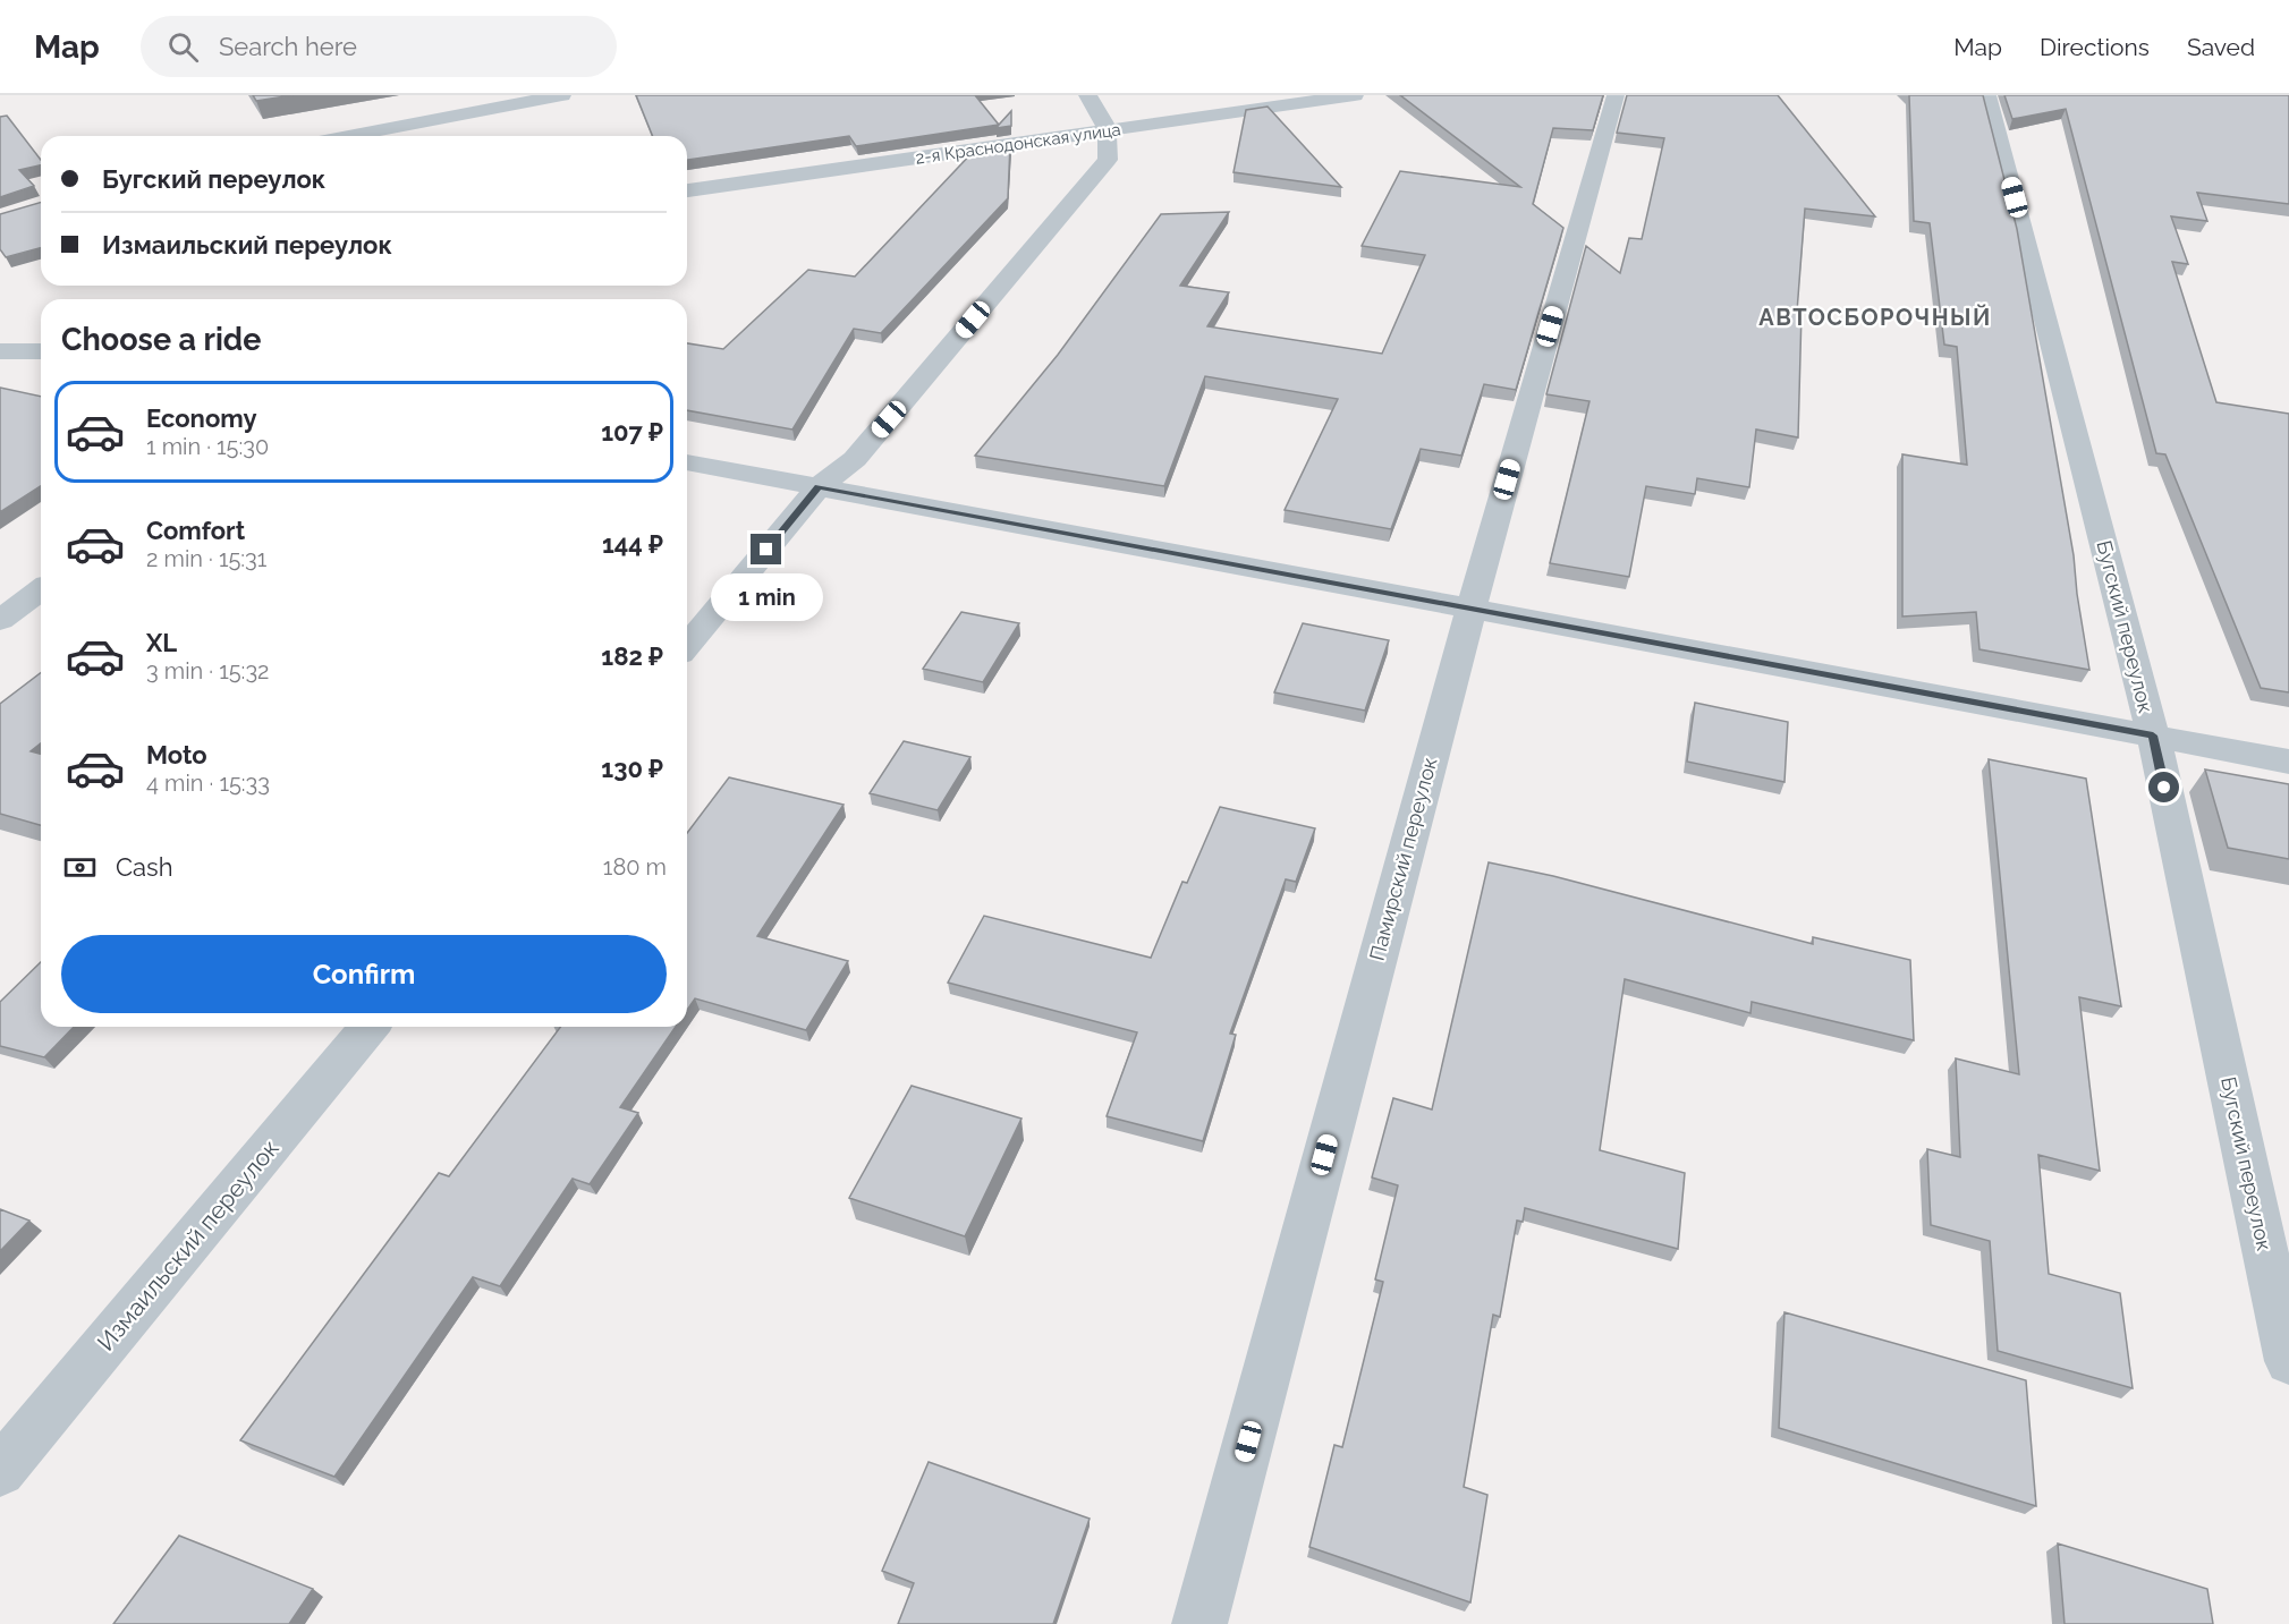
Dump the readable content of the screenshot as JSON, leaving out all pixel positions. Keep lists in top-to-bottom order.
{
  "streets": {
    "street": [
      "2-я Краснодонская улица",
      "Бугский переулок",
      "Памирский переулок",
      "Измаильский переулок"
    ]
  },
  "districts": ["АВТОСБОРОЧНЫЙ"],
  "page": {
    "header": "Map",
    "search": "Search here",
    "nav": ["Map", "Directions", "Saved"],
    "banner": ["Бугский переулок", "Измаильский переулок"],
    "heading": "Choose a ride",
    "list": [
      {
        "name": "Economy",
        "note": "1 min · 15:30",
        "value": "107 ₽"
      },
      {
        "name": "Comfort",
        "note": "2 min · 15:31",
        "value": "144 ₽"
      },
      {
        "name": "XL",
        "note": "3 min · 15:32",
        "value": "182 ₽"
      },
      {
        "name": "Moto",
        "note": "4 min · 15:33",
        "value": "130 ₽"
      }
    ],
    "bubble": "1 min",
    "pay": ["Cash", "180 m"],
    "buttons": "Confirm"
  }
}
